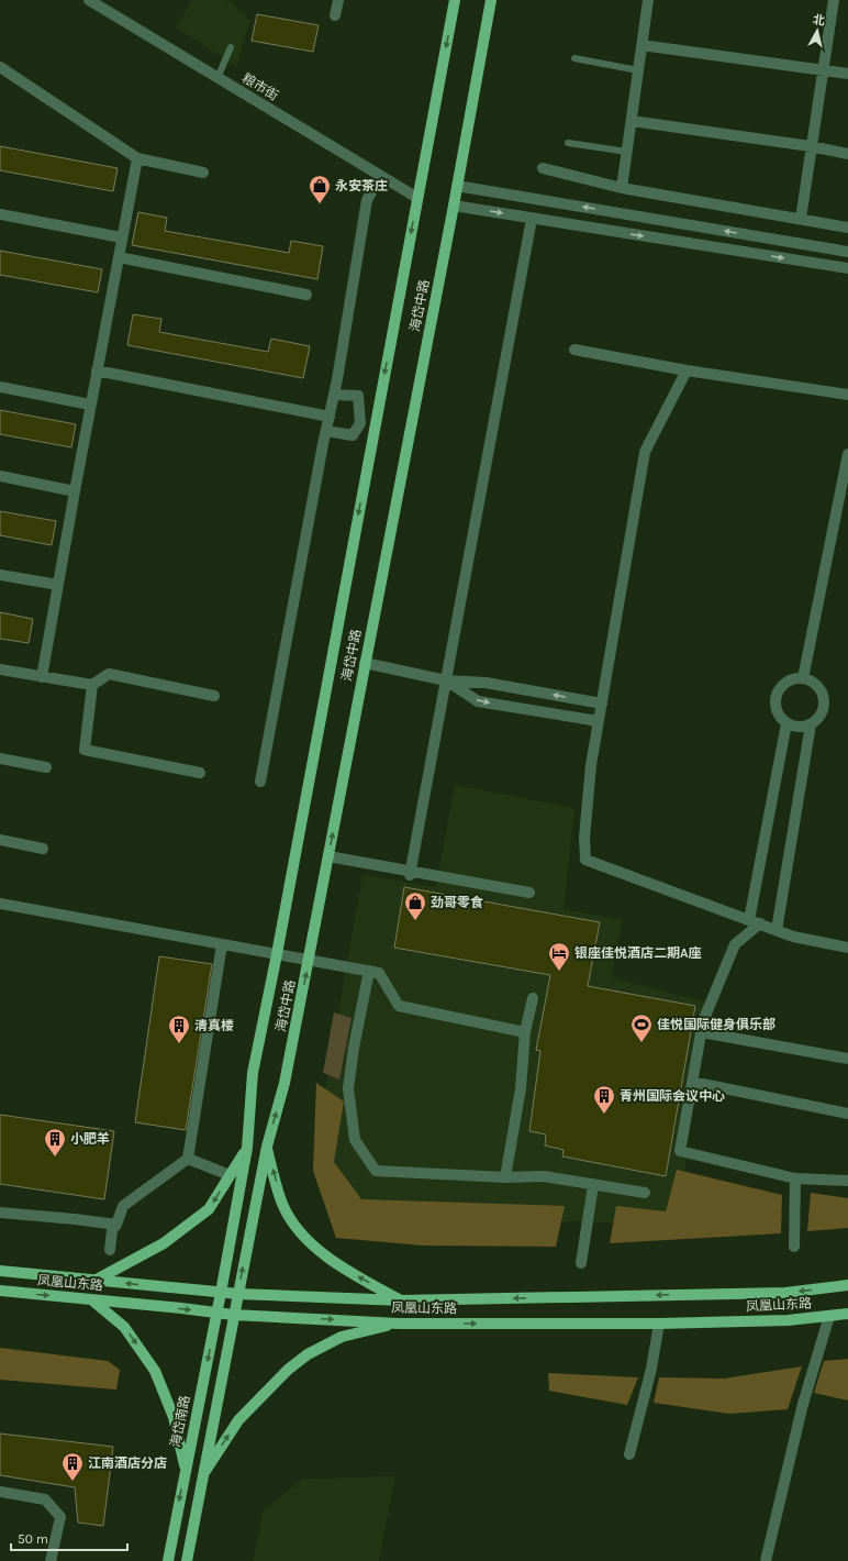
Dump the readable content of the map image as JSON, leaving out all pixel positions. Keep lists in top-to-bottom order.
{
  "streets": {
    "main road": ["海岱中路", "凤凰山东路", "海岱南路"],
    "street": ["粮市街"]
  },
  "crossings": [
    ["粮市街", "海岱中路"],
    ["海岱中路", "凤凰山东路"],
    ["海岱中路", "海岱南路"],
    ["凤凰山东路", "海岱南路"]
  ],
  "places": {
    "shop": ["永安茶庄", "劲哥零食"],
    "hotel": ["银座佳悦酒店二期A座"],
    "sports": ["佳悦国际健身俱乐部"],
    "building": [
      "清真楼",
      "青州国际会议中心",
      "小肥羊",
      "江南酒店分店"
    ]
  },
  "scale_bar": "50 m",
  "north": "top"
}
